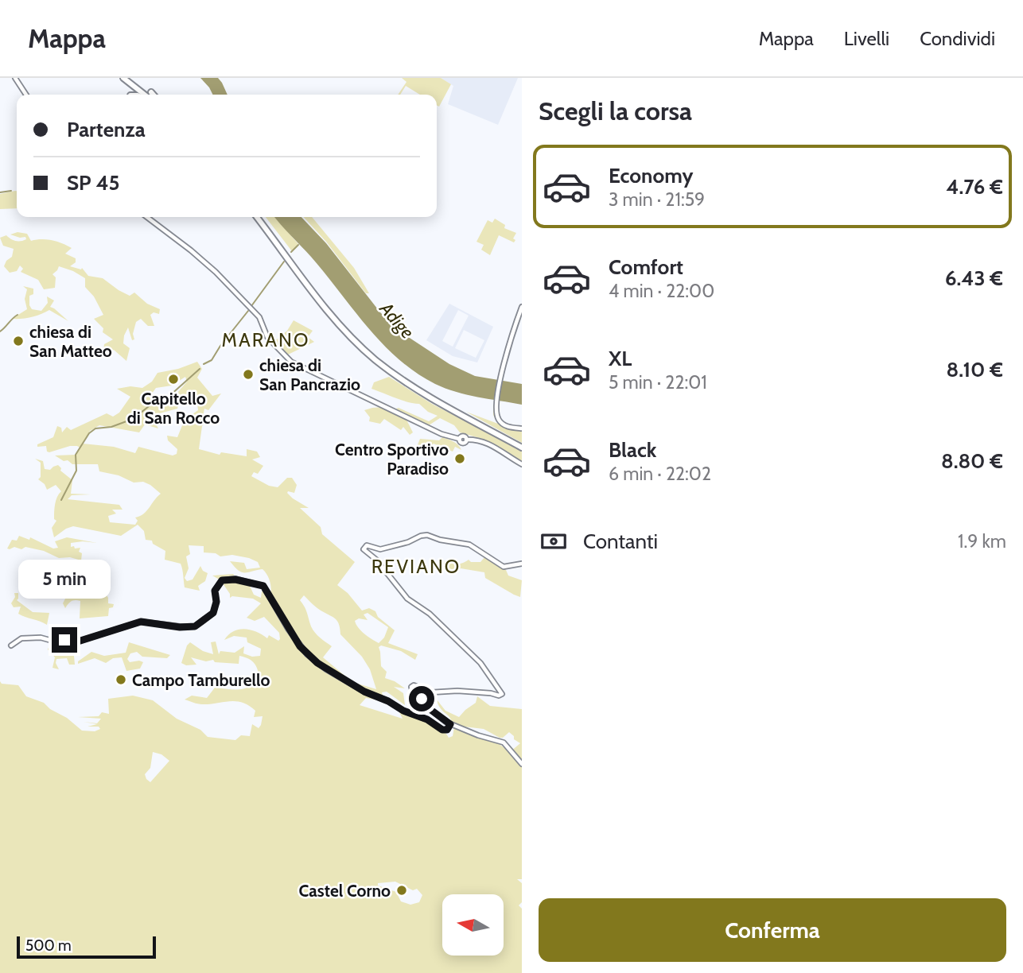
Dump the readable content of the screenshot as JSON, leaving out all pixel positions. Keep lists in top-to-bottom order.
{
  "districts": ["MARANO", "REVIANO"],
  "water": ["Adige"],
  "places": [
    "chiesa di San Matteo",
    "chiesa di San Pancrazio",
    "Capitello di San Rocco",
    "Centro Sportivo Paradiso",
    "Campo Tamburello",
    "Castel Corno"
  ],
  "scale_bar": "500 m",
  "north": "left",
  "page": {
    "header": "Mappa",
    "nav": ["Mappa", "Livelli", "Condividi"],
    "heading": "Scegli la corsa",
    "banner": ["Partenza", "SP 45"],
    "list": [
      {
        "name": "Economy",
        "note": "3 min · 21:59",
        "value": "4.76 €"
      },
      {
        "name": "Comfort",
        "note": "4 min · 22:00",
        "value": "6.43 €"
      },
      {
        "name": "XL",
        "note": "5 min · 22:01",
        "value": "8.10 €"
      },
      {
        "name": "Black",
        "note": "6 min · 22:02",
        "value": "8.80 €"
      }
    ],
    "pay": ["Contanti", "1.9 km"],
    "bubble": "5 min",
    "buttons": "Conferma",
    "scale": "500 m"
  }
}
